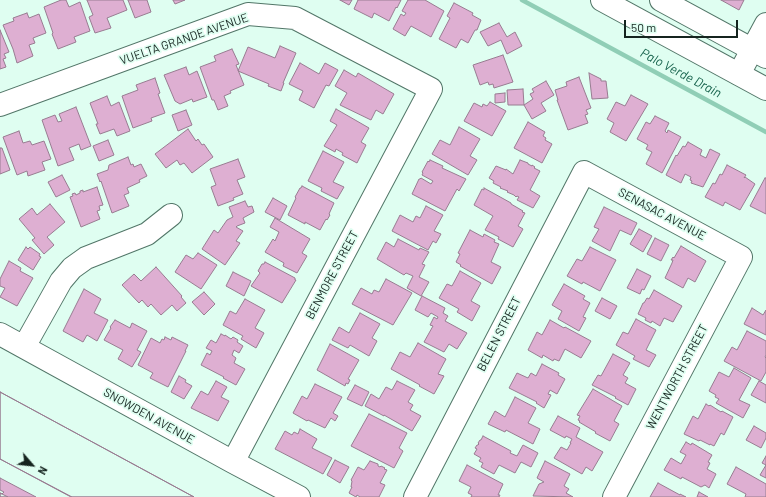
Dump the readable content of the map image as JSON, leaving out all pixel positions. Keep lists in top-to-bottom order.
{
  "streets": {
    "street": [
      "VUELTA GRANDE AVENUE",
      "SENASAC AVENUE",
      "BENMORE STREET",
      "BELEN STREET",
      "WENTWORTH STREET",
      "SNOWDEN AVENUE"
    ]
  },
  "crossings": [
    ["VUELTA GRANDE AVENUE", "BENMORE STREET"],
    ["SENASAC AVENUE", "BELEN STREET"],
    ["SENASAC AVENUE", "WENTWORTH STREET"],
    ["BENMORE STREET", "SNOWDEN AVENUE"]
  ],
  "water": ["Palo Verde Drain"],
  "scale_bar": "50 m",
  "north": "bottom right"
}
